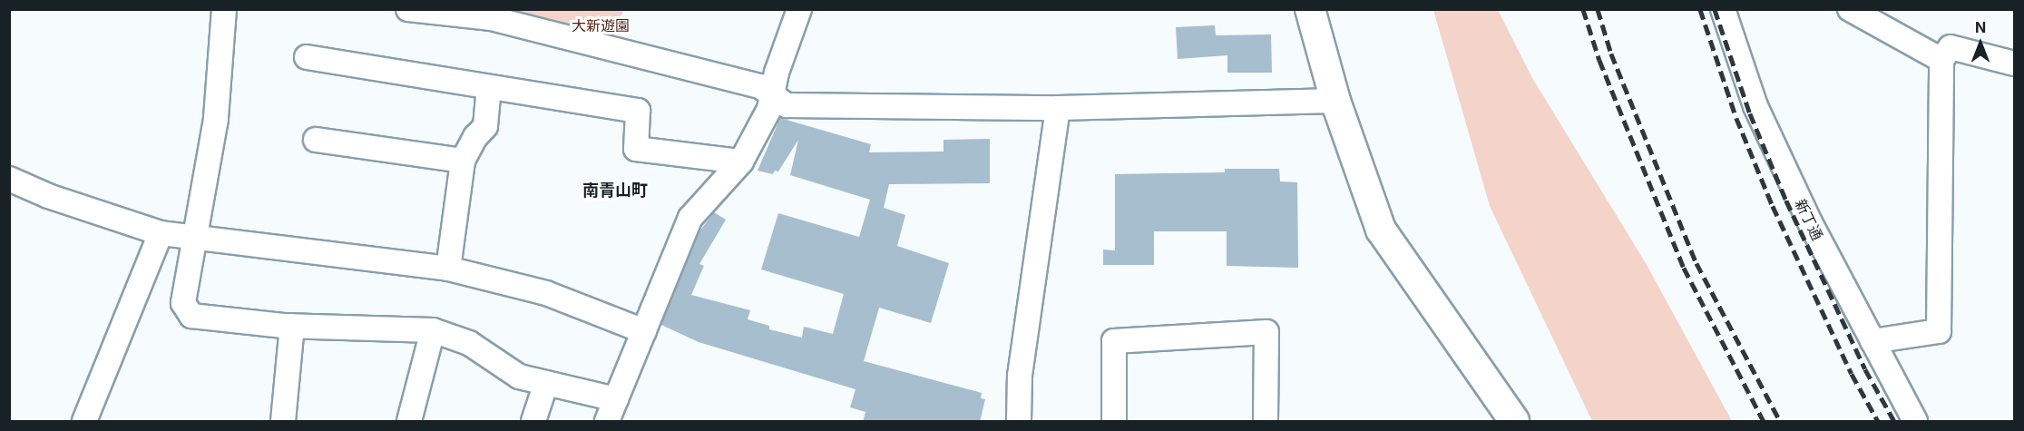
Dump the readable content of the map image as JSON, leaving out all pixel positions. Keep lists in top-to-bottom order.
{
  "streets": {
    "street": ["新丁通"]
  },
  "districts": ["南青山町"],
  "parks": ["大新遊園"],
  "north": "top"
}
